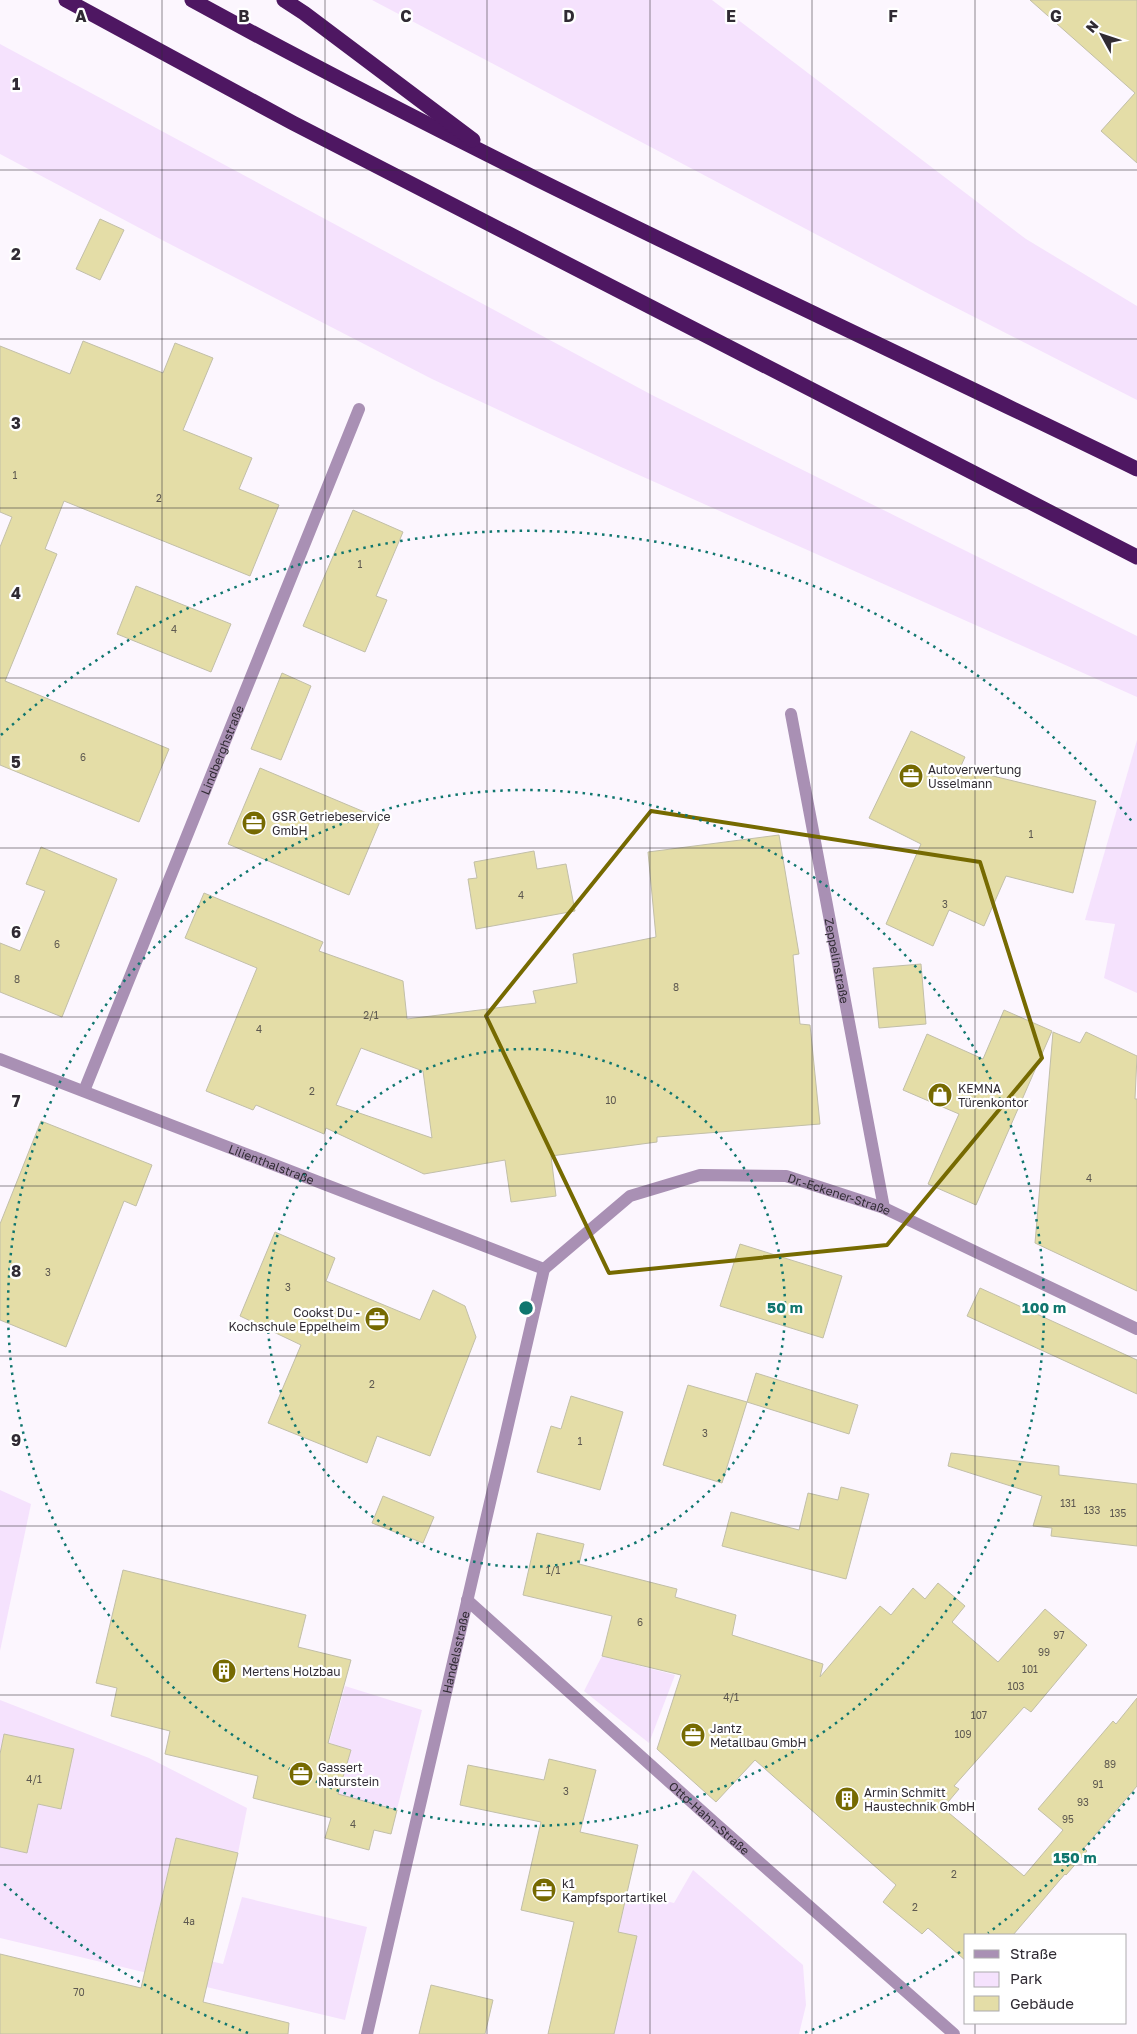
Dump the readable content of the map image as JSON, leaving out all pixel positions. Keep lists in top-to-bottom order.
{
  "streets": {
    "street": [
      "Lindberghstraße",
      "Zeppelinstraße",
      "Lilienthalstraße",
      "Dr.-Eckener-Straße",
      "Handelsstraße",
      "Otto-Hahn-Straße"
    ]
  },
  "crossings": [
    ["Lindberghstraße", "Lilienthalstraße"],
    ["Zeppelinstraße", "Dr.-Eckener-Straße"],
    ["Lilienthalstraße", "Dr.-Eckener-Straße"],
    ["Lilienthalstraße", "Handelsstraße"],
    ["Dr.-Eckener-Straße", "Handelsstraße"],
    ["Handelsstraße", "Otto-Hahn-Straße"]
  ],
  "places": {
    "office": [
      "Autoverwertung Usselmann",
      "GSR Getriebeservice GmbH",
      "Cookst Du - Kochschule Eppelheim",
      "Jantz Metallbau GmbH",
      "Gassert Naturstein",
      "k1 Kampfsportartikel"
    ],
    "shop": ["KEMNA Türenkontor"],
    "building": ["Mertens Holzbau", "Armin Schmitt Haustechnik GmbH"]
  },
  "house_numbers": [
    "1",
    "2",
    "1",
    "4",
    "6",
    "1",
    "4",
    "3",
    "6",
    "8",
    "8",
    "2/1",
    "4",
    "2",
    "10",
    "4",
    "3",
    "3",
    "2",
    "3",
    "1",
    "131",
    "133",
    "135",
    "1/1",
    "6",
    "97",
    "99",
    "101",
    "103",
    "4/1",
    "107",
    "109",
    "89",
    "4/1",
    "91",
    "3",
    "93",
    "95",
    "4",
    "2",
    "2",
    "4a",
    "70"
  ],
  "legend": ["Straße", "Park", "Gebäude"],
  "north": "top left",
  "grid": {
    "columns": [
      "A",
      "B",
      "C",
      "D",
      "E",
      "F",
      "G"
    ],
    "rows": [
      "1",
      "2",
      "3",
      "4",
      "5",
      "6",
      "7",
      "8",
      "9"
    ]
  },
  "rings": ["50 m", "100 m", "150 m"]
}
